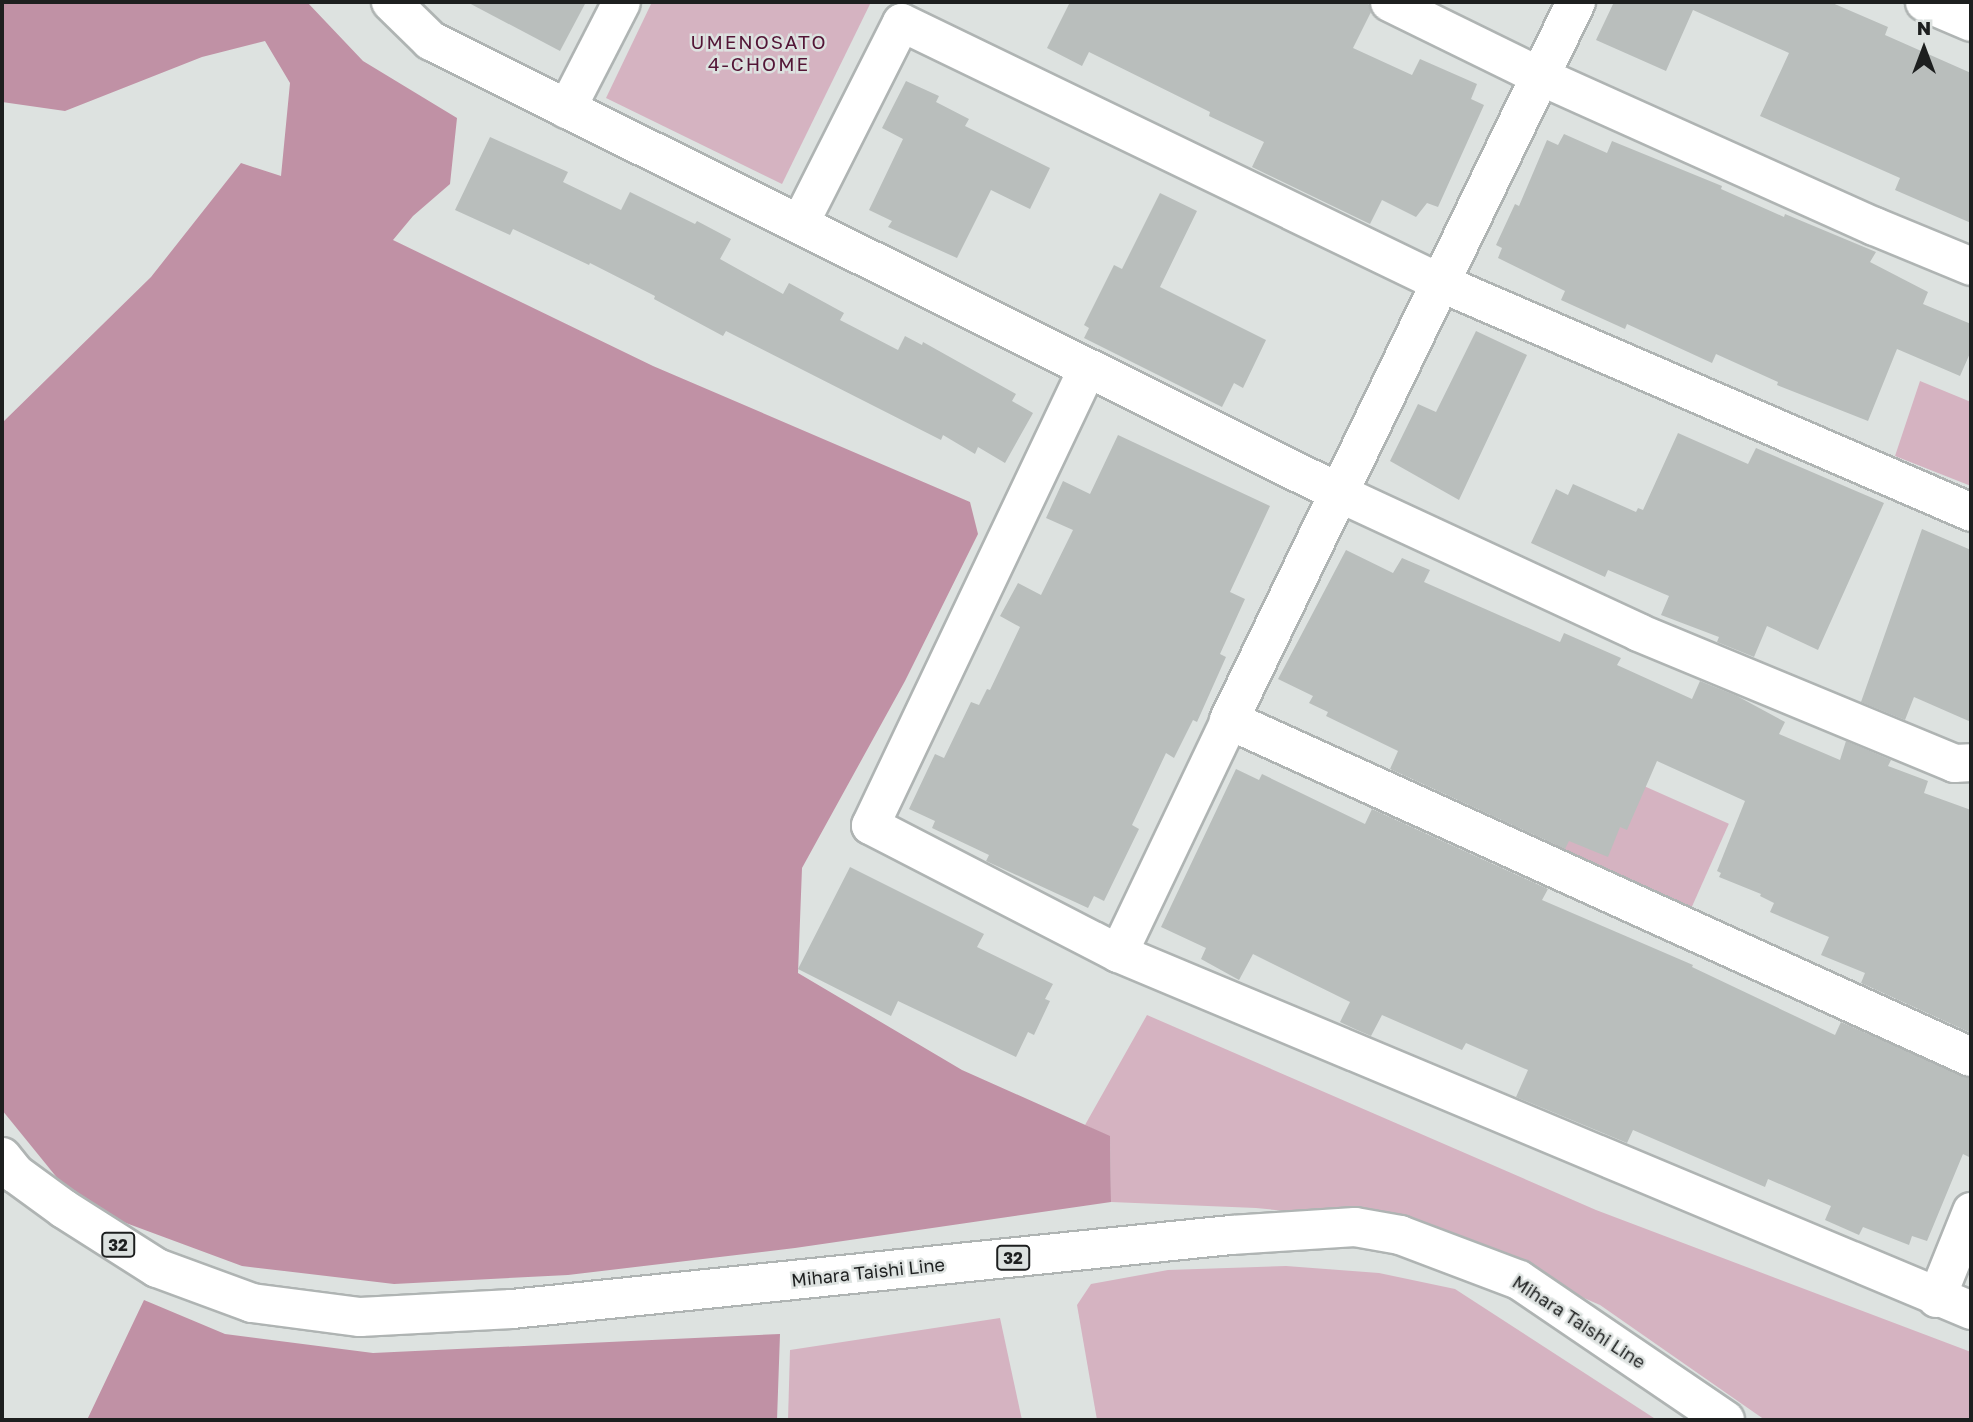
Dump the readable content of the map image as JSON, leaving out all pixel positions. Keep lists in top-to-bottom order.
{
  "streets": {
    "street": ["32", "Mihara Taishi Line"]
  },
  "districts": ["UMENOSATO 4-CHOME"],
  "north": "top"
}
